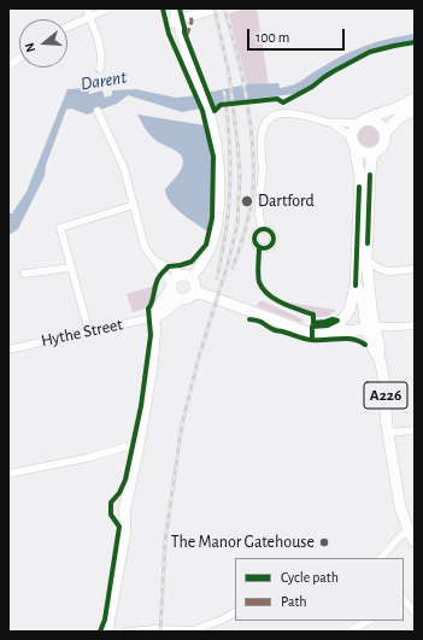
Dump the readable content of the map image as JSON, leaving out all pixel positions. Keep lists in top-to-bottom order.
{
  "streets": {
    "main road": ["A226"],
    "street": ["Hythe Street"]
  },
  "water": ["Darent"],
  "places": ["Dartford", "The Manor Gatehouse"],
  "legend": ["Cycle path", "Path"],
  "scale_bar": "100 m",
  "north": "left"
}
